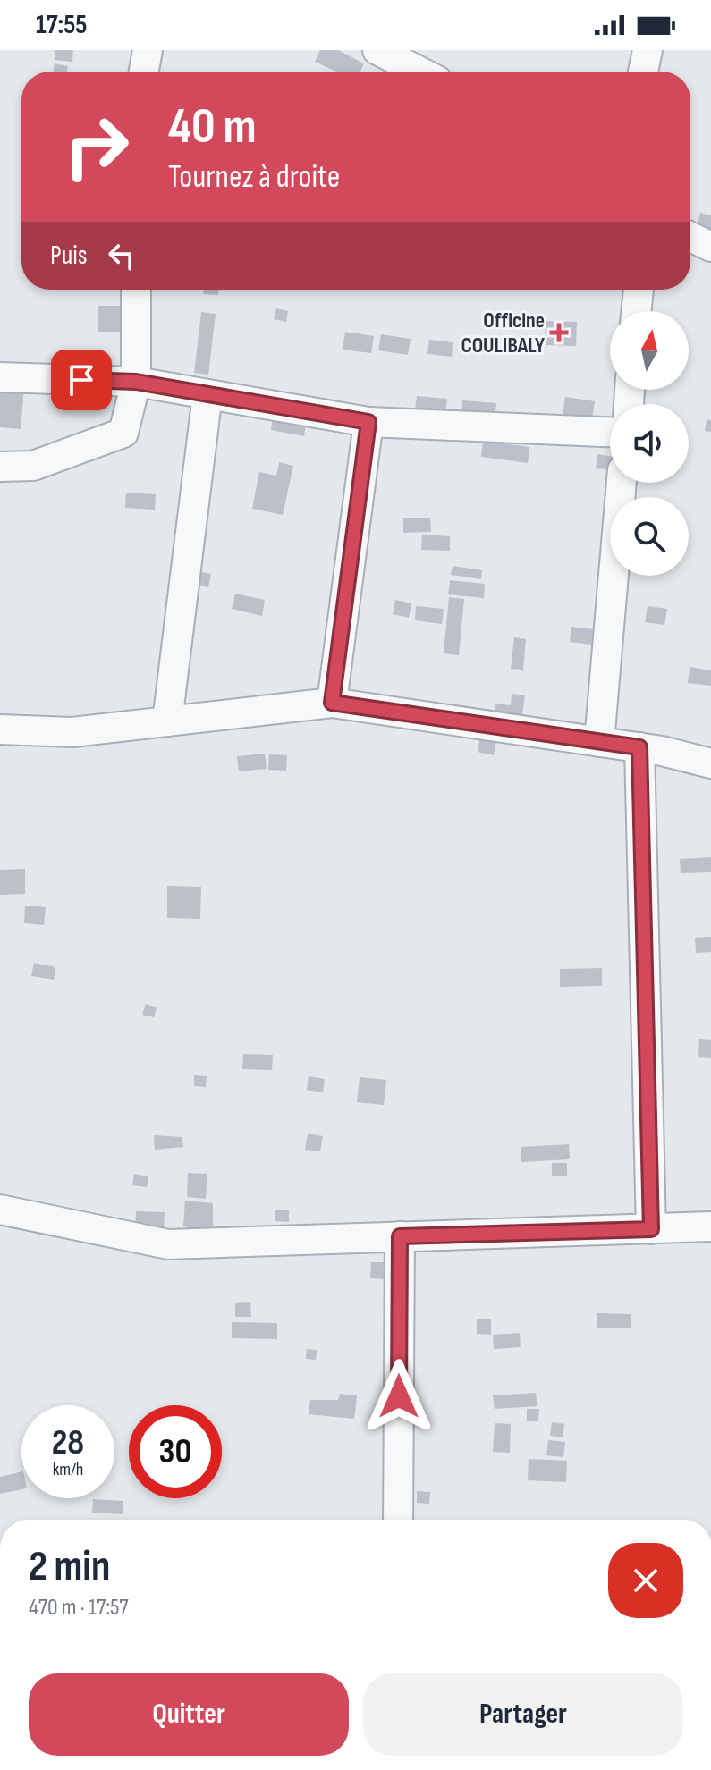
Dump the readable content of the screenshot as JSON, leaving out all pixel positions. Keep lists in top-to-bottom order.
{
  "places": {
    "health": ["Officine COULIBALY"]
  },
  "north": "top",
  "page": {
    "status": "17:55",
    "turn": ["40 m", "Tournez à droite"],
    "then": "Puis",
    "speed": "28 km/h",
    "limit": "30",
    "heading": ["2 min", "470 m · 17:57"],
    "buttons": ["Quitter", "Partager"]
  }
}
